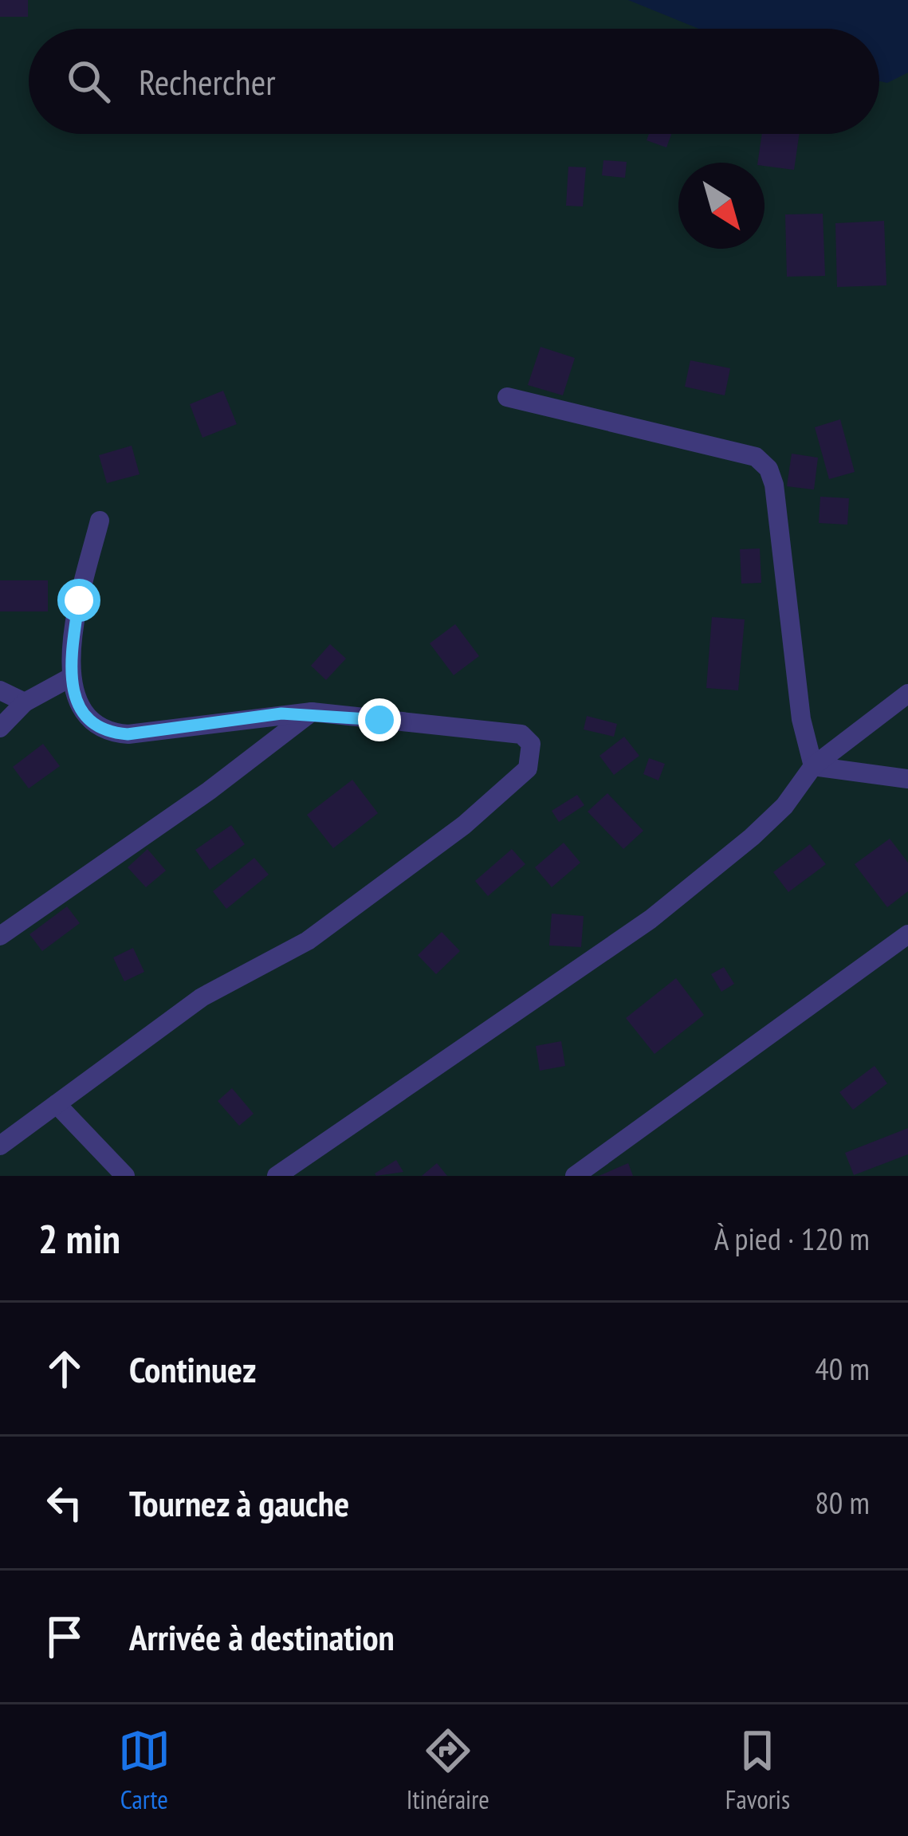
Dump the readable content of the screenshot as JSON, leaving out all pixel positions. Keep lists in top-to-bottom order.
{
  "north": "bottom right",
  "page": {
    "search": "Rechercher",
    "heading": ["2 min", "À pied · 120 m"],
    "list": [
      ["Continuez", "40 m"],
      ["Tournez à gauche", "80 m"],
      "Arrivée à destination"
    ],
    "nav": ["Carte", "Itinéraire", "Favoris"]
  }
}
